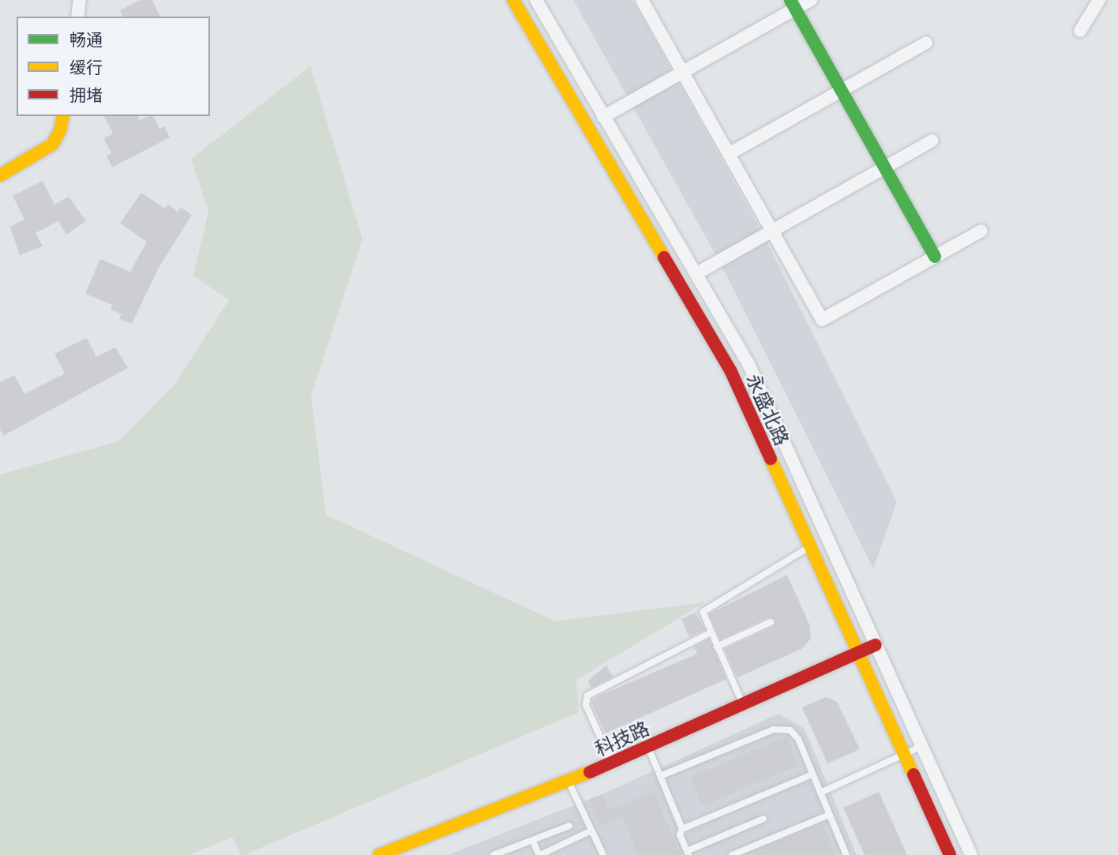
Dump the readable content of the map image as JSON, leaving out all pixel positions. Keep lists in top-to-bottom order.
{
  "streets": {
    "street": ["永盛北路", "科技路"]
  },
  "crossings": [
    ["永盛北路", "科技路"]
  ],
  "legend": ["畅通", "缓行", "拥堵"]
}
